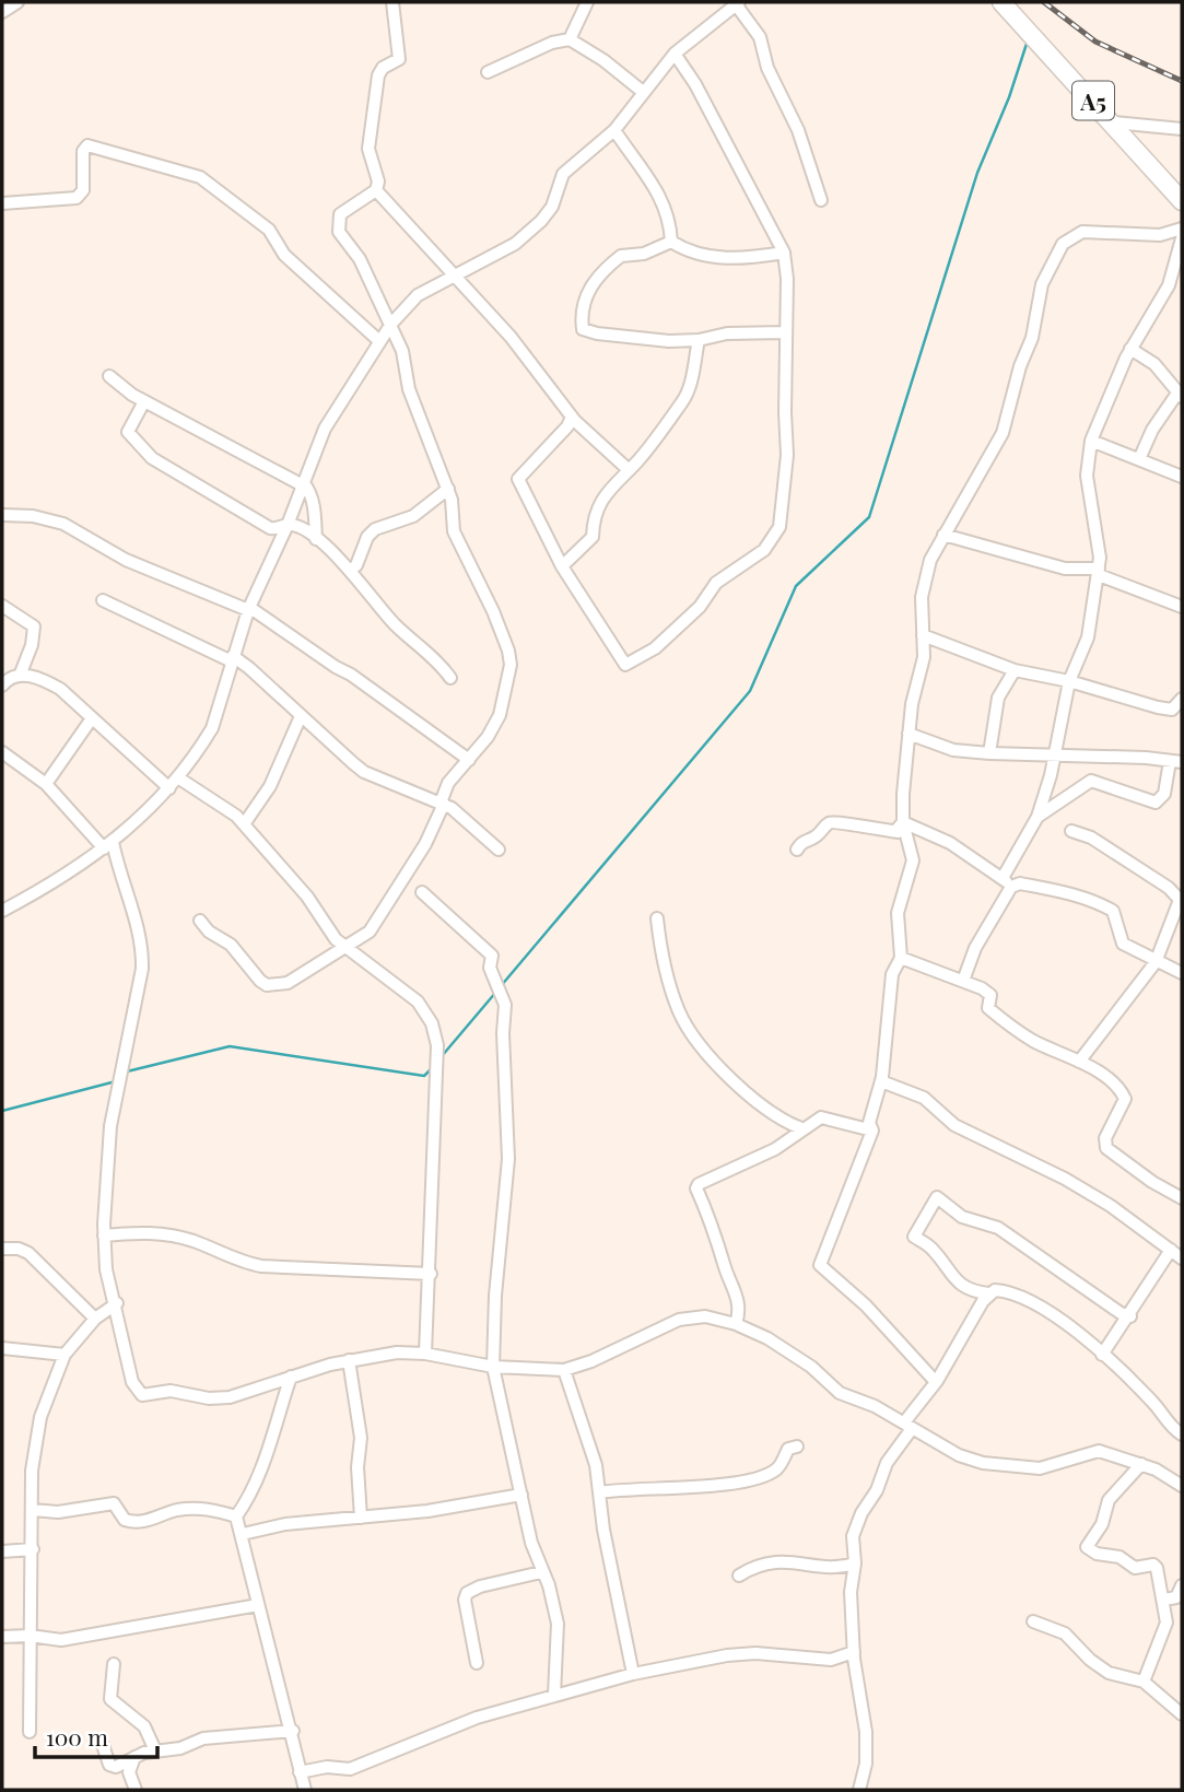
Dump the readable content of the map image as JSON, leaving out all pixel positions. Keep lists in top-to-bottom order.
{
  "streets": {
    "highway": ["A5"]
  },
  "scale_bar": "100 m"
}
